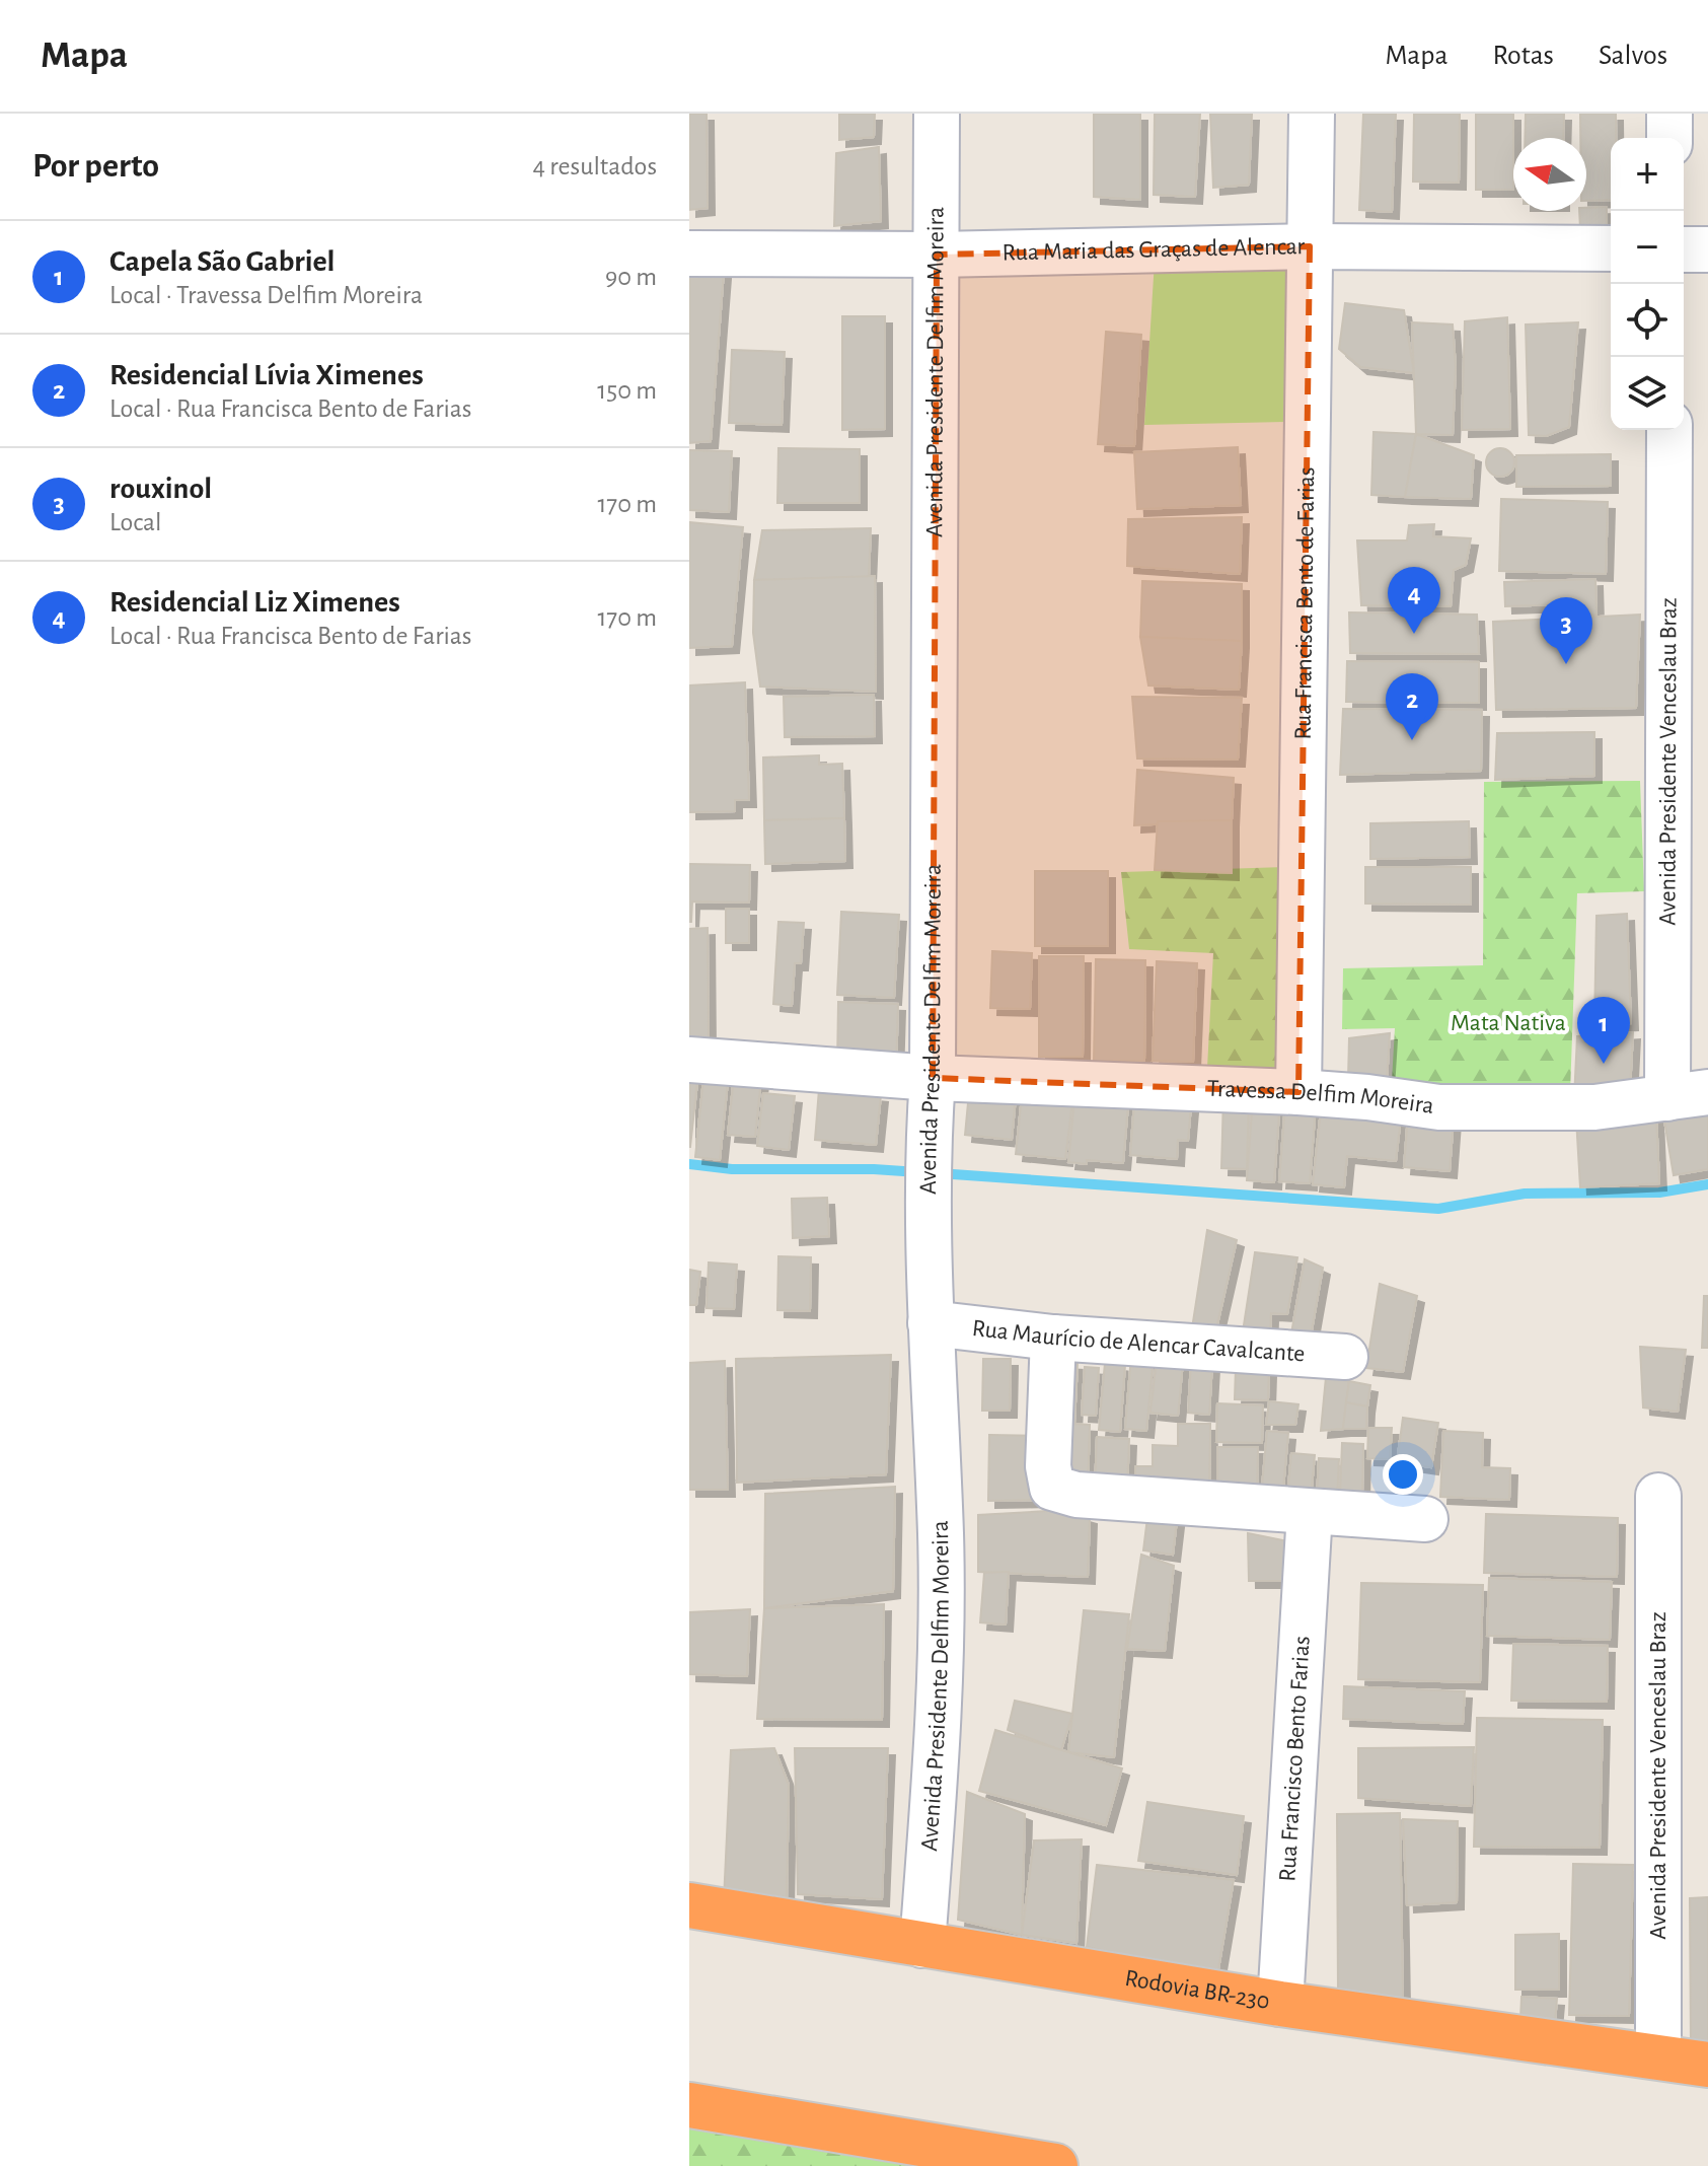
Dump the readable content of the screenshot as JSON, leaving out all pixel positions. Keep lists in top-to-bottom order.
{
  "streets": {
    "highway": ["Rodovia BR-230"],
    "street": [
      "Rua Maria das Graças de Alencar",
      "Avenida Presidente Delfim Moreira",
      "Rua Francisca Bento de Farias",
      "Avenida Presidente Venceslau Braz",
      "Travessa Delfim Moreira",
      "Rua Maurício de Alencar Cavalcante",
      "Rua Francisco Bento Farias"
    ]
  },
  "crossings": [
    ["Rua Maria das Graças de Alencar", "Avenida Presidente Delfim Moreira"],
    ["Rua Maria das Graças de Alencar", "Rua Francisca Bento de Farias"],
    ["Avenida Presidente Delfim Moreira", "Travessa Delfim Moreira"],
    ["Avenida Presidente Delfim Moreira", "Rua Maurício de Alencar Cavalcante"],
    ["Avenida Presidente Delfim Moreira", "Rodovia BR-230"],
    ["Rua Francisca Bento de Farias", "Travessa Delfim Moreira"],
    ["Avenida Presidente Venceslau Braz", "Travessa Delfim Moreira"],
    ["Avenida Presidente Venceslau Braz", "Rodovia BR-230"],
    ["Rua Francisco Bento Farias", "Rodovia BR-230"]
  ],
  "parks": ["Mata Nativa"],
  "north": "left",
  "page": {
    "header": "Mapa",
    "nav": ["Mapa", "Rotas", "Salvos"],
    "heading": ["Por perto", "4 resultados"],
    "map_buttons": ["+", "−"],
    "list": [
      {
        "mark": "1",
        "name": "Capela São Gabriel",
        "note": "Local · Travessa Delfim Moreira",
        "value": "90 m"
      },
      {
        "mark": "2",
        "name": "Residencial Lívia Ximenes",
        "note": "Local · Rua Francisca Bento de Farias",
        "value": "150 m"
      },
      {
        "mark": "3",
        "name": "rouxinol",
        "note": "Local",
        "value": "170 m"
      },
      {
        "mark": "4",
        "name": "Residencial Liz Ximenes",
        "note": "Local · Rua Francisca Bento de Farias",
        "value": "170 m"
      }
    ],
    "pins": [
      "4",
      "3",
      "2",
      "1"
    ]
  }
}
